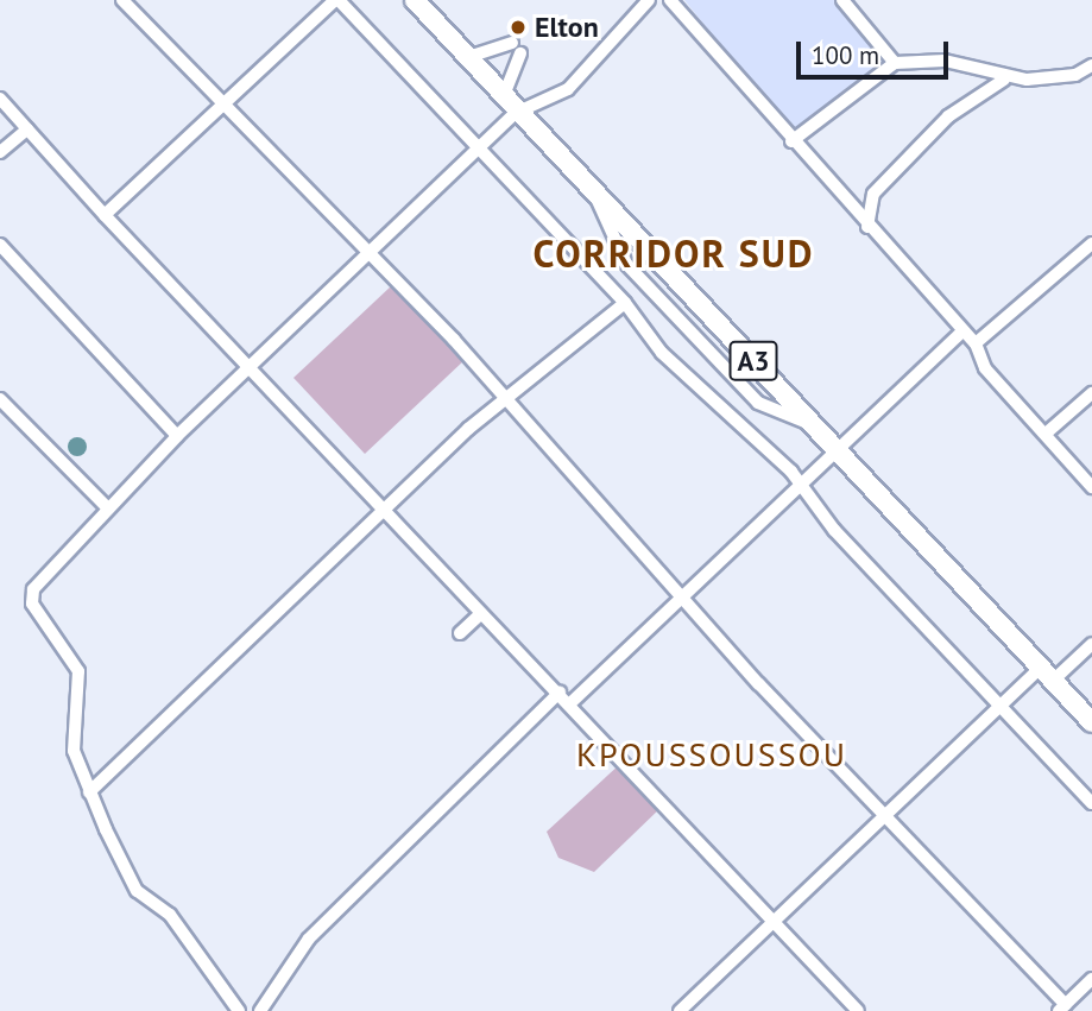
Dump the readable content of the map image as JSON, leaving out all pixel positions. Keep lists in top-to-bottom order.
{
  "streets": {
    "highway": ["A3"]
  },
  "districts": ["CORRIDOR SUD", "KPOUSSOUSSOU"],
  "places": ["Elton"],
  "scale_bar": "100 m"
}
